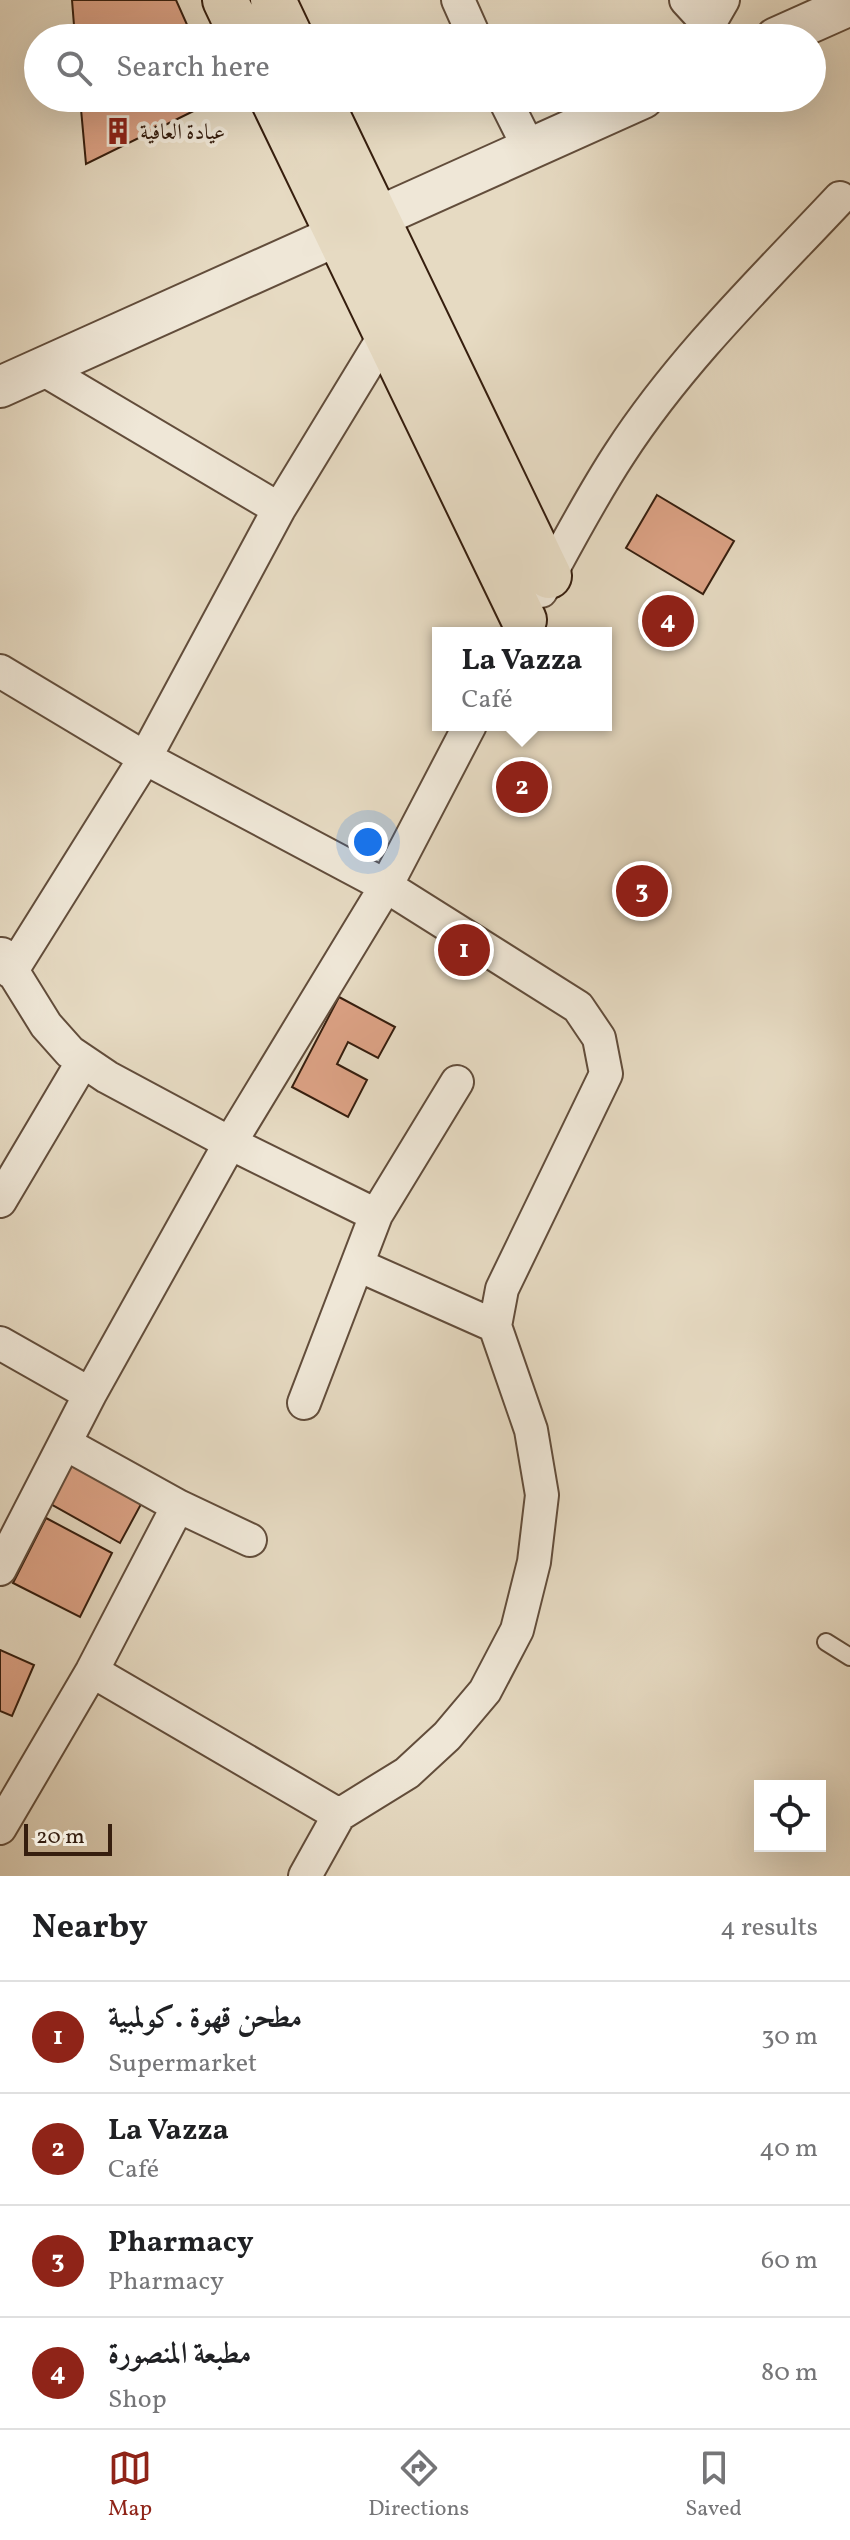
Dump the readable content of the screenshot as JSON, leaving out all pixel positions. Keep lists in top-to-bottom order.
{
  "places": {
    "building": ["عيادة العافية"]
  },
  "scale_bar": "20 m",
  "page": {
    "search": "Search here",
    "pins": [
      "4",
      "2",
      "3",
      "1"
    ],
    "popup": ["La Vazza", "Café"],
    "scale": "20 m",
    "heading": ["Nearby", "4 results"],
    "list": [
      {
        "mark": "1",
        "name": "مطحن قهوة .كولمبية",
        "note": "Supermarket",
        "value": "30 m"
      },
      {
        "mark": "2",
        "name": "La Vazza",
        "note": "Café",
        "value": "40 m"
      },
      {
        "mark": "3",
        "name": "Pharmacy",
        "note": "Pharmacy",
        "value": "60 m"
      },
      {
        "mark": "4",
        "name": "مطبعة المنصورة",
        "note": "Shop",
        "value": "80 m"
      }
    ],
    "nav": ["Map", "Directions", "Saved"]
  }
}
